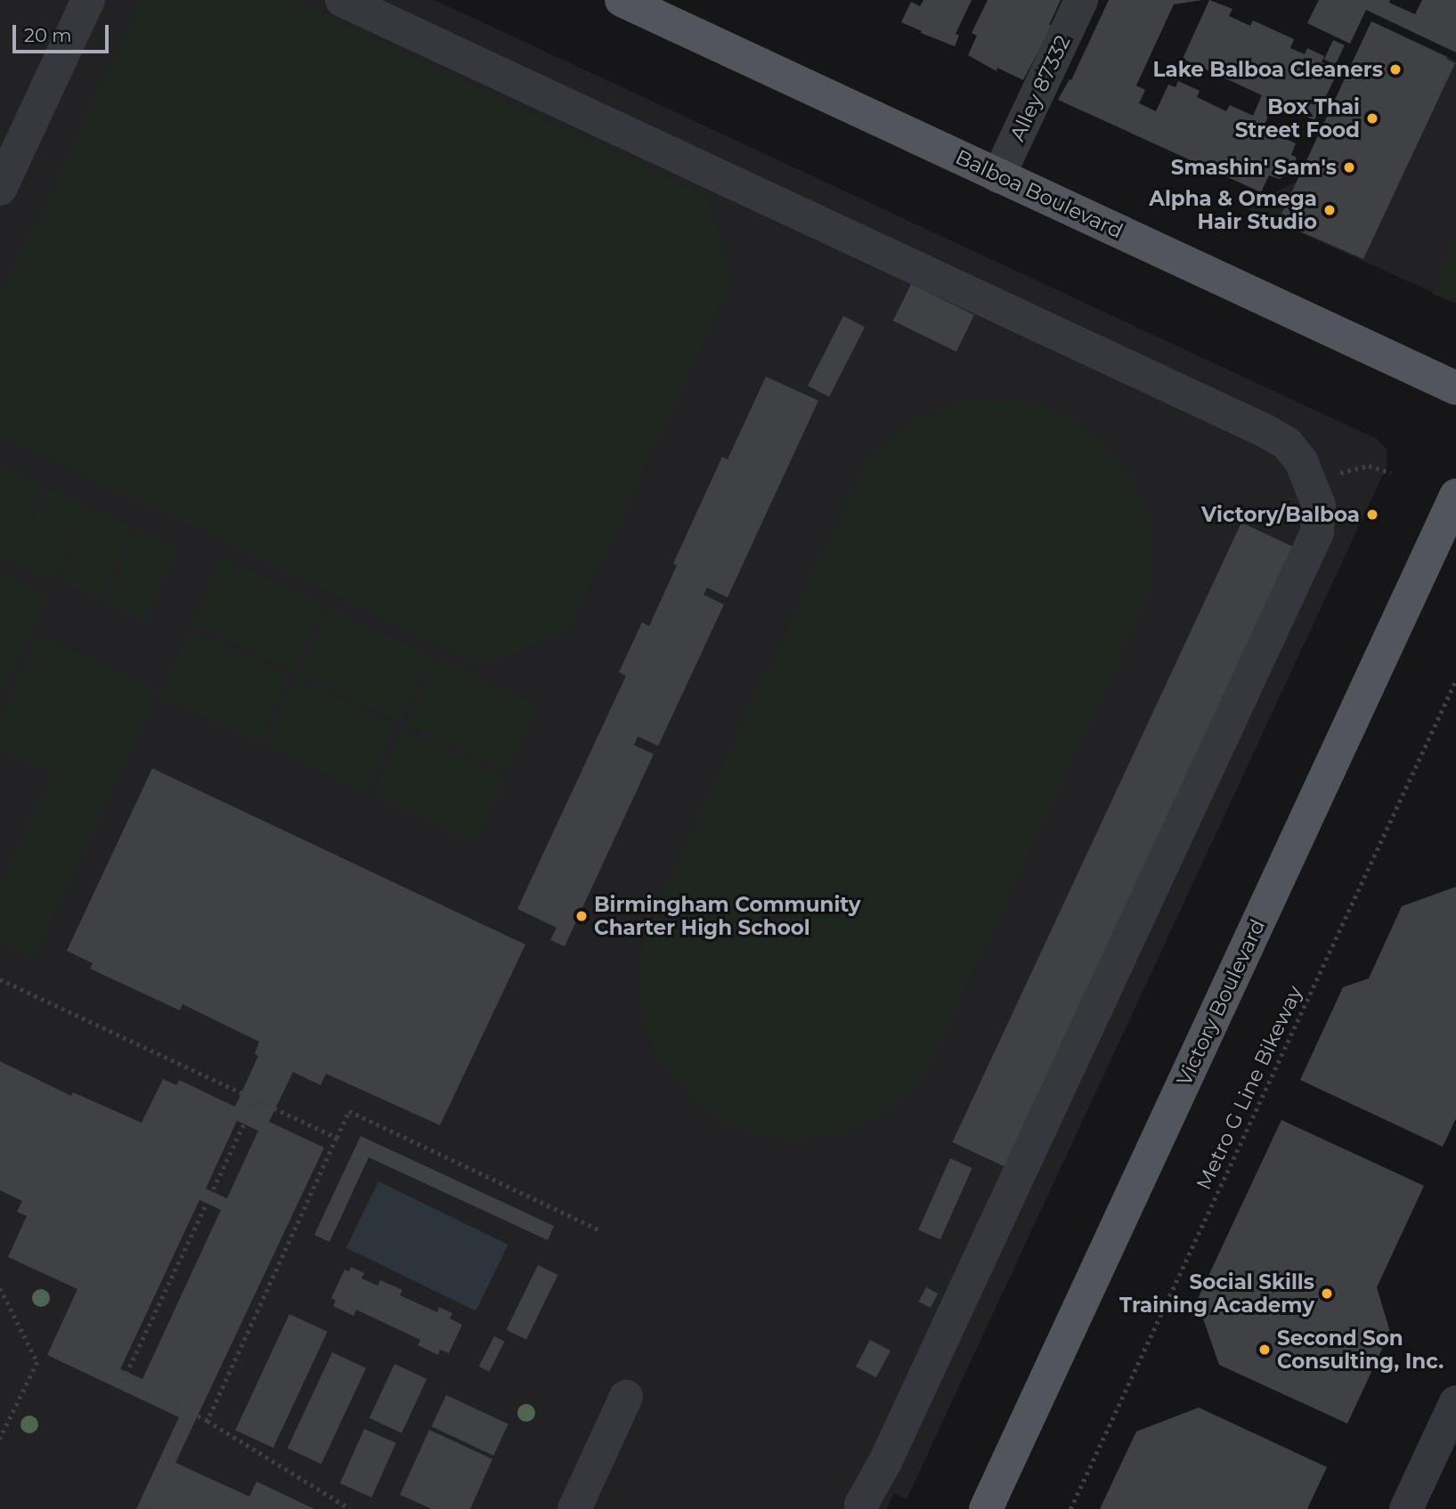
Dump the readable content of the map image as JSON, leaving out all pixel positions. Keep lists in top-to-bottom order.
{
  "streets": {
    "main road": ["Balboa Boulevard", "Victory Boulevard"],
    "street": ["Alley 87332"],
    "path": ["Metro G Line Bikeway"]
  },
  "crossings": [
    ["Alley 87332", "Balboa Boulevard"]
  ],
  "places": [
    "Lake Balboa Cleaners",
    "Box Thai Street Food",
    "Smashin' Sam's",
    "Alpha & Omega Hair Studio",
    "Victory/Balboa",
    "Birmingham Community Charter High School",
    "Social Skills Training Academy",
    "Second Son Consulting, Inc."
  ],
  "scale_bar": "20 m"
}
